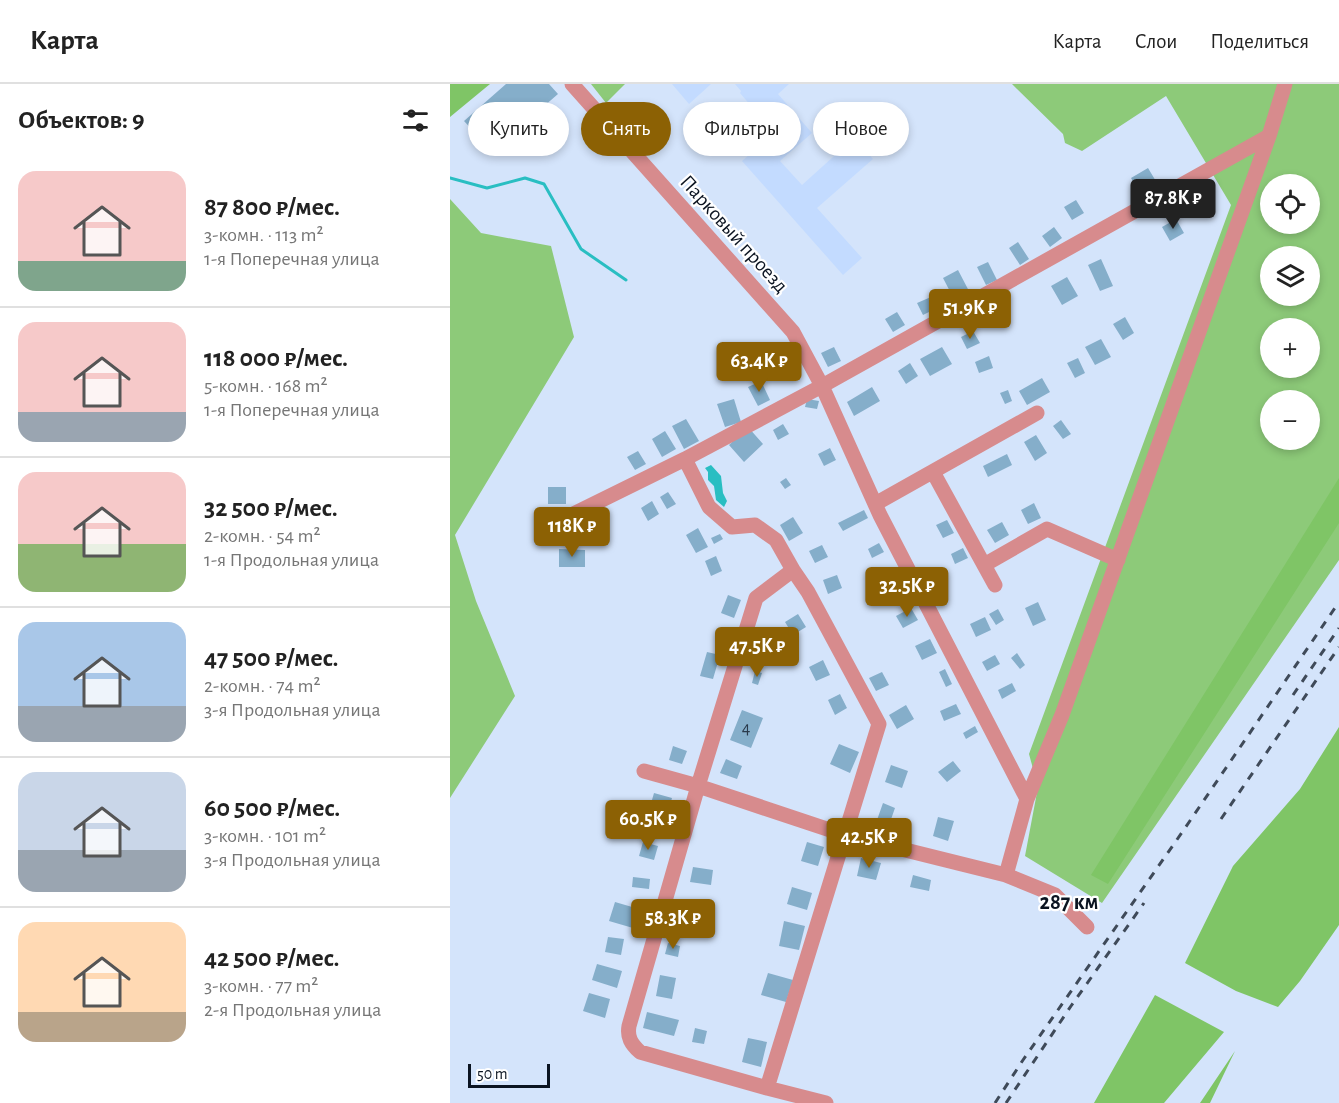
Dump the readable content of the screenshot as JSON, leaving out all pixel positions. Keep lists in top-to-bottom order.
{
  "streets": {
    "street": ["Парковый проезд"]
  },
  "districts": ["287 км"],
  "house_numbers": ["4"],
  "scale_bar": "50 m",
  "page": {
    "header": "Карта",
    "nav": ["Карта", "Слои", "Поделиться"],
    "heading": "Объектов: 9",
    "chip": [
      "Купить",
      "Снять",
      "Фильтры",
      "Новое"
    ],
    "list": [
      {
        "name": "87 800 ₽/мес.",
        "note": "3-комн. · 113 m² · 1-я Поперечная улица"
      },
      {
        "name": "118 000 ₽/мес.",
        "note": "5-комн. · 168 m² · 1-я Поперечная улица"
      },
      {
        "name": "32 500 ₽/мес.",
        "note": "2-комн. · 54 m² · 1-я Продольная улица"
      },
      {
        "name": "47 500 ₽/мес.",
        "note": "2-комн. · 74 m² · 3-я Продольная улица"
      },
      {
        "name": "60 500 ₽/мес.",
        "note": "3-комн. · 101 m² · 3-я Продольная улица"
      },
      {
        "name": "42 500 ₽/мес.",
        "note": "3-комн. · 77 m² · 2-я Продольная улица"
      }
    ],
    "map_buttons": ["+", "−"],
    "price": [
      "87.8K ₽",
      "51.9K ₽",
      "63.4K ₽",
      "118K ₽",
      "32.5K ₽",
      "47.5K ₽",
      "60.5K ₽",
      "42.5K ₽",
      "58.3K ₽"
    ],
    "scale": "50 m"
  }
}
